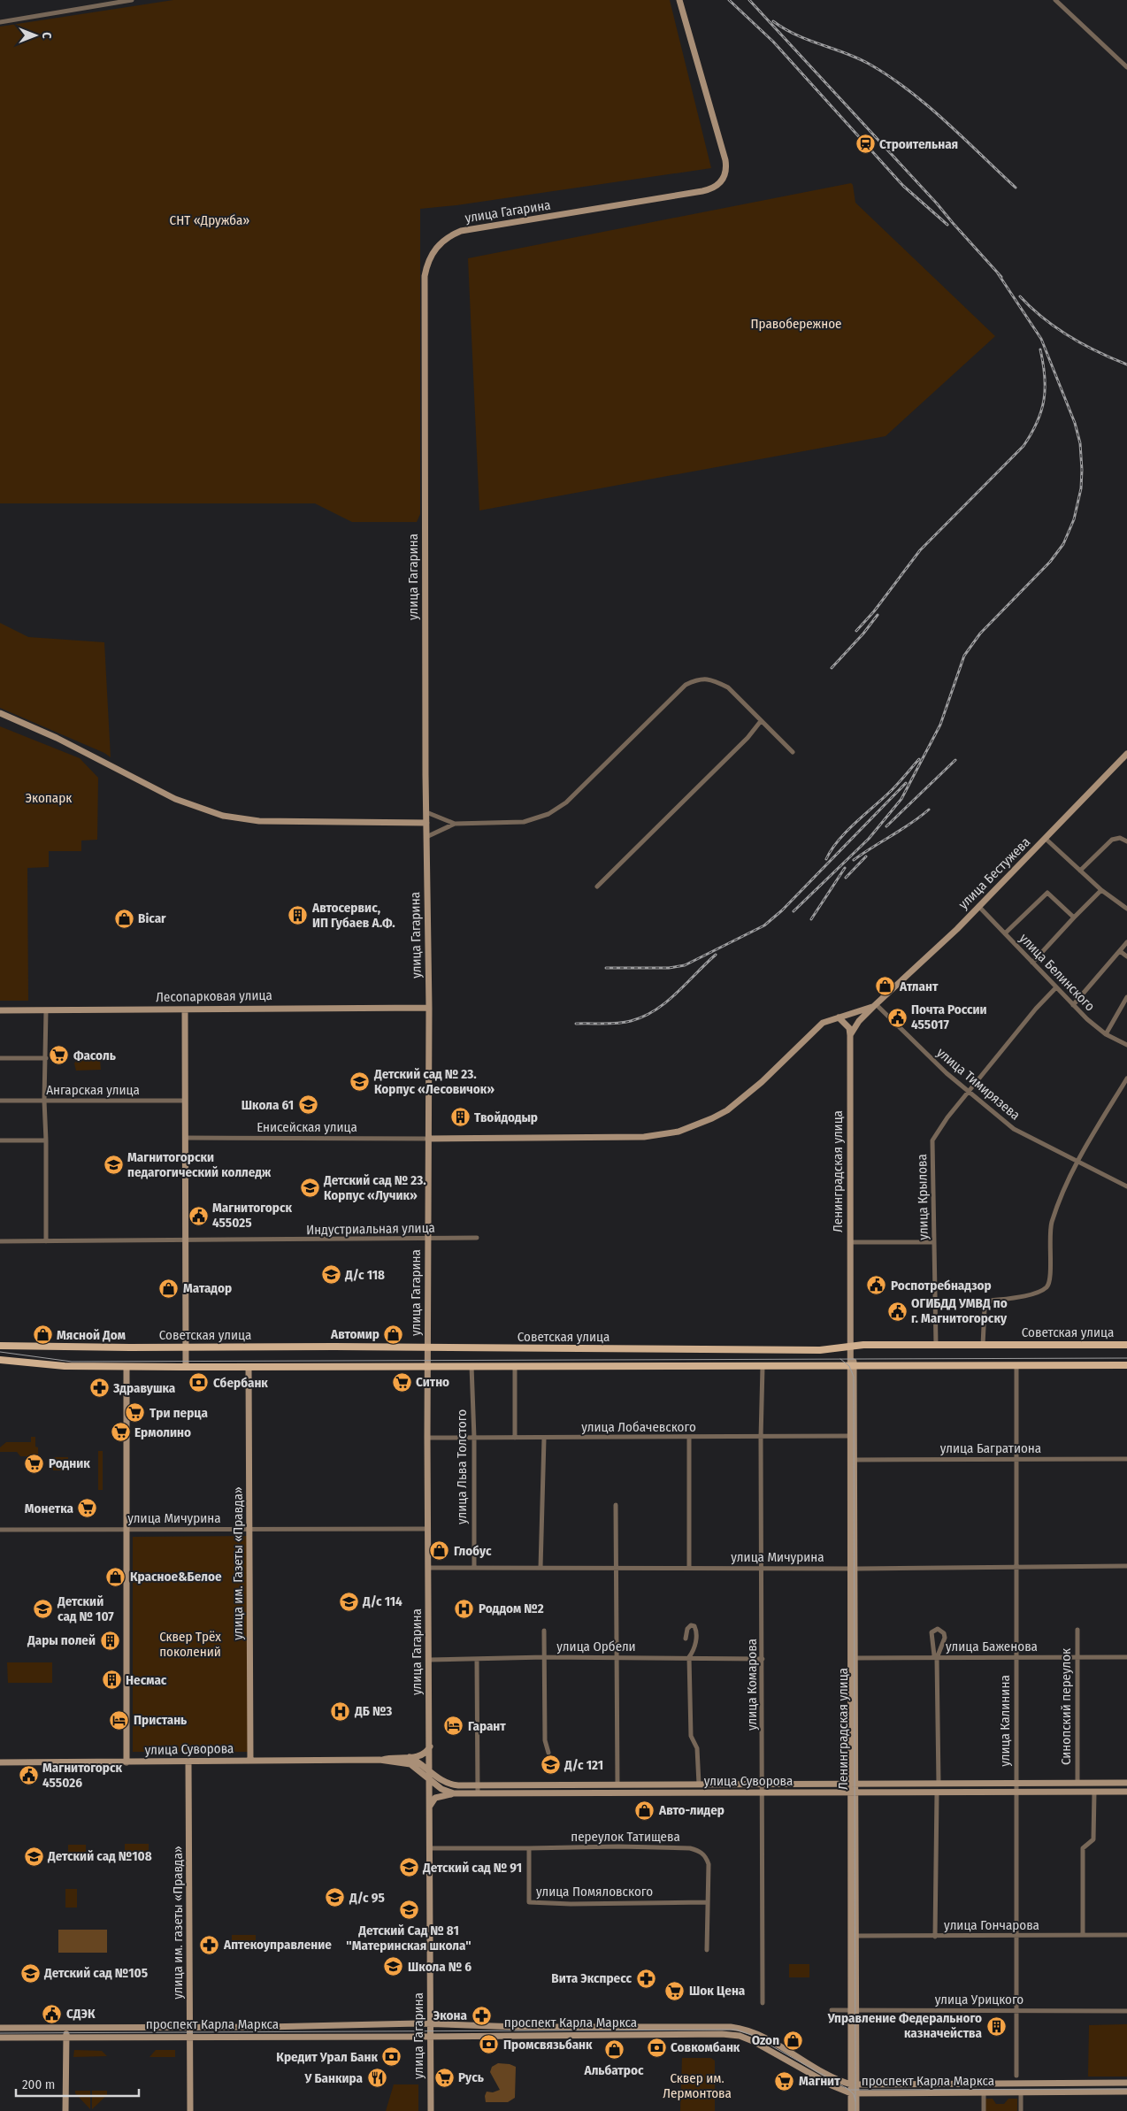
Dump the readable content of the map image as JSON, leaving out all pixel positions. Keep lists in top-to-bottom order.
{
  "streets": {
    "main road": [
      "улица Гагарина",
      "улица Бестужева",
      "Лесопарковая улица",
      "Ленинградская улица",
      "Советская улица",
      "улица им. Газеты «Правда»",
      "улица Суворова",
      "улица им. газеты «Правда»",
      "проспект Карла Маркса"
    ],
    "street": [
      "улица Белинского",
      "улица Тимирязева",
      "Ангарская улица",
      "Енисейская улица",
      "улица Крылова",
      "Индустриальная улица",
      "улица Лобачевского",
      "улица Багратиона",
      "улица Льва Толстого",
      "улица Мичурина",
      "улица Орбели",
      "улица Баженова",
      "улица Комарова",
      "Синопский переулок",
      "улица Калинина",
      "переулок Татищева",
      "улица Помяловского",
      "улица Гончарова",
      "улица Урицкого"
    ]
  },
  "crossings": [
    ["улица Гагарина", "Лесопарковая улица"],
    ["улица Гагарина", "Енисейская улица"],
    ["улица Гагарина", "Индустриальная улица"],
    ["улица Гагарина", "Советская улица"],
    ["улица Гагарина", "улица Лобачевского"],
    ["улица Гагарина", "улица Мичурина"],
    ["улица Гагарина", "улица Орбели"],
    ["улица Гагарина", "улица Суворова"],
    ["улица Гагарина", "проспект Карла Маркса"],
    ["улица Бестужева", "улица Белинского"],
    ["улица Бестужева", "улица Тимирязева"],
    ["улица Белинского", "улица Крылова"],
    ["улица Тимирязева", "улица Крылова"],
    ["Ленинградская улица", "Советская улица"],
    ["Ленинградская улица", "улица Лобачевского"],
    ["Ленинградская улица", "улица Багратиона"],
    ["Ленинградская улица", "улица Мичурина"],
    ["Ленинградская улица", "улица Баженова"],
    ["Ленинградская улица", "улица Суворова"],
    ["Ленинградская улица", "улица Гончарова"],
    ["Ленинградская улица", "улица Урицкого"],
    ["Ленинградская улица", "проспект Карла Маркса"],
    ["улица Крылова", "Советская улица"],
    ["улица Лобачевского", "улица Льва Толстого"],
    ["улица Лобачевского", "улица Комарова"],
    ["улица Багратиона", "улица Калинина"],
    ["улица Льва Толстого", "улица Мичурина"],
    ["улица Мичурина", "улица им. Газеты «Правда»"],
    ["улица Мичурина", "улица Комарова"],
    ["улица Мичурина", "улица Калинина"],
    ["улица им. Газеты «Правда»", "улица Суворова"],
    ["улица Орбели", "улица Комарова"],
    ["улица Баженова", "Синопский переулок"],
    ["улица Баженова", "улица Калинина"],
    ["улица Комарова", "улица Суворова"],
    ["Синопский переулок", "улица Суворова"],
    ["улица Калинина", "улица Суворова"],
    ["улица Калинина", "улица Гончарова"],
    ["улица Калинина", "улица Урицкого"],
    ["улица Суворова", "улица им. газеты «Правда»"],
    ["переулок Татищева", "улица Помяловского"],
    ["улица им. газеты «Правда»", "проспект Карла Маркса"]
  ],
  "parks": [
    "СНТ «Дружба»",
    "Правобережное",
    "Экопарк",
    "Сквер Трёх поколений",
    "Сквер им. Лермонтова"
  ],
  "places": {
    "station": ["Строительная"],
    "building": [
      "Автосервис, ИП Губаев А.Ф.",
      "Твойдодыр",
      "Дары полей",
      "Несмас",
      "Управление Федерального казначейства"
    ],
    "shop": [
      "Bicar",
      "Атлант",
      "Матадор",
      "Автомир",
      "Мясной Дом",
      "Глобус",
      "Красное&Белое",
      "Авто-лидер",
      "Ozon",
      "Альбатрос"
    ],
    "public building": [
      "Почта России 455017",
      "Магнитогорск 455025",
      "Роспотребнадзор",
      "ОГИБДД УМВД по г. Магнитогорску",
      "Магнитогорск 455026",
      "СДЭК"
    ],
    "supermarket": [
      "Фасоль",
      "Ситно",
      "Три перца",
      "Ермолино",
      "Родник",
      "Монетка",
      "Шок Цена",
      "Русь",
      "Магнит"
    ],
    "school or university": [
      "Детский сад № 23. Корпус «Лесовичок»",
      "Школа 61",
      "Магнитогорски педагогический колледж",
      "Детский сад № 23. Корпус «Лучик»",
      "Д/с 118",
      "Д/с 114",
      "Детский сад № 107",
      "Д/с 121",
      "Детский сад №108",
      "Детский сад № 91",
      "Д/с 95",
      "Детский Сад № 81 \"Материнская школа\"",
      "Школа № 6",
      "Детский сад №105"
    ],
    "bank": [
      "Сбербанк",
      "Промсвязьбанк",
      "Совкомбанк",
      "Кредит Урал Банк"
    ],
    "pharmacy": [
      "Здравушка",
      "Аптекоуправление",
      "Вита Экспресс",
      "Экона"
    ],
    "hospital": ["Роддом №2", "ДБ №3"],
    "hotel": ["Пристань", "Гарант"],
    "restaurant": ["У Банкира"]
  },
  "scale_bar": "200 m",
  "north": "right"
}
